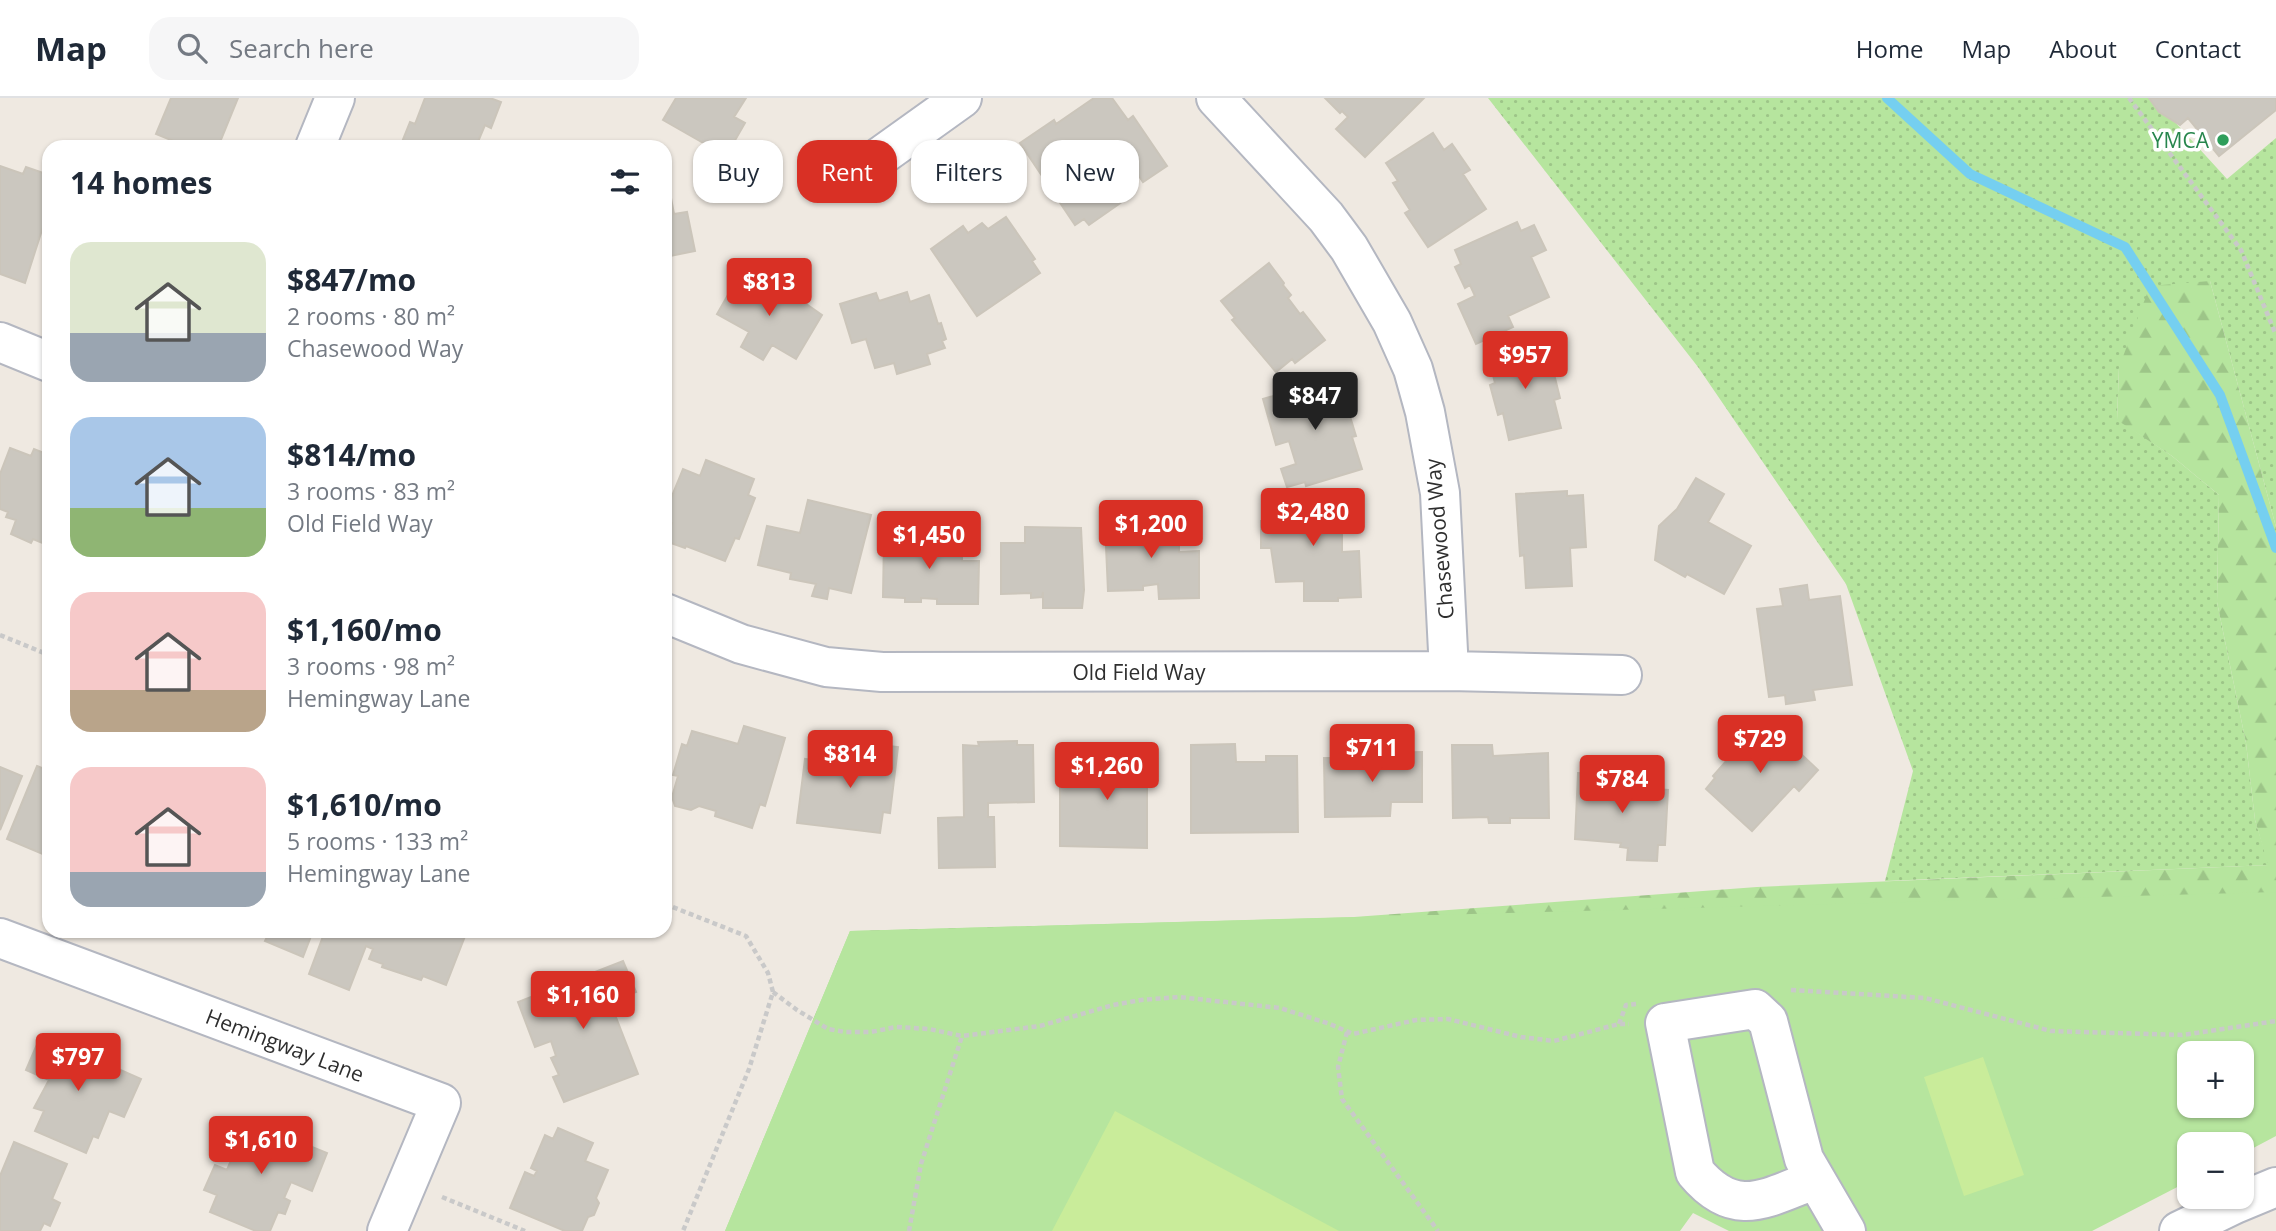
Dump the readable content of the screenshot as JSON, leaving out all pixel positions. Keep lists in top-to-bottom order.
{
  "streets": {
    "street": ["Chasewood Way", "Old Field Way", "Hemingway Lane"]
  },
  "crossings": [
    ["Chasewood Way", "Old Field Way"]
  ],
  "places": ["YMCA"],
  "page": {
    "header": "Map",
    "search": "Search here",
    "nav": [
      "Home",
      "Map",
      "About",
      "Contact"
    ],
    "chip": [
      "Buy",
      "Rent",
      "Filters",
      "New"
    ],
    "heading": "14 homes",
    "list": [
      {
        "name": "$847/mo",
        "note": "2 rooms · 80 m² · Chasewood Way"
      },
      {
        "name": "$814/mo",
        "note": "3 rooms · 83 m² · Old Field Way"
      },
      {
        "name": "$1,160/mo",
        "note": "3 rooms · 98 m² · Hemingway Lane"
      },
      {
        "name": "$1,610/mo",
        "note": "5 rooms · 133 m² · Hemingway Lane"
      }
    ],
    "price": [
      "$813",
      "$957",
      "$847",
      "$2,480",
      "$1,200",
      "$1,450",
      "$729",
      "$711",
      "$814",
      "$1,260",
      "$784",
      "$1,160",
      "$797",
      "$1,610"
    ],
    "map_buttons": ["+", "−"]
  }
}
